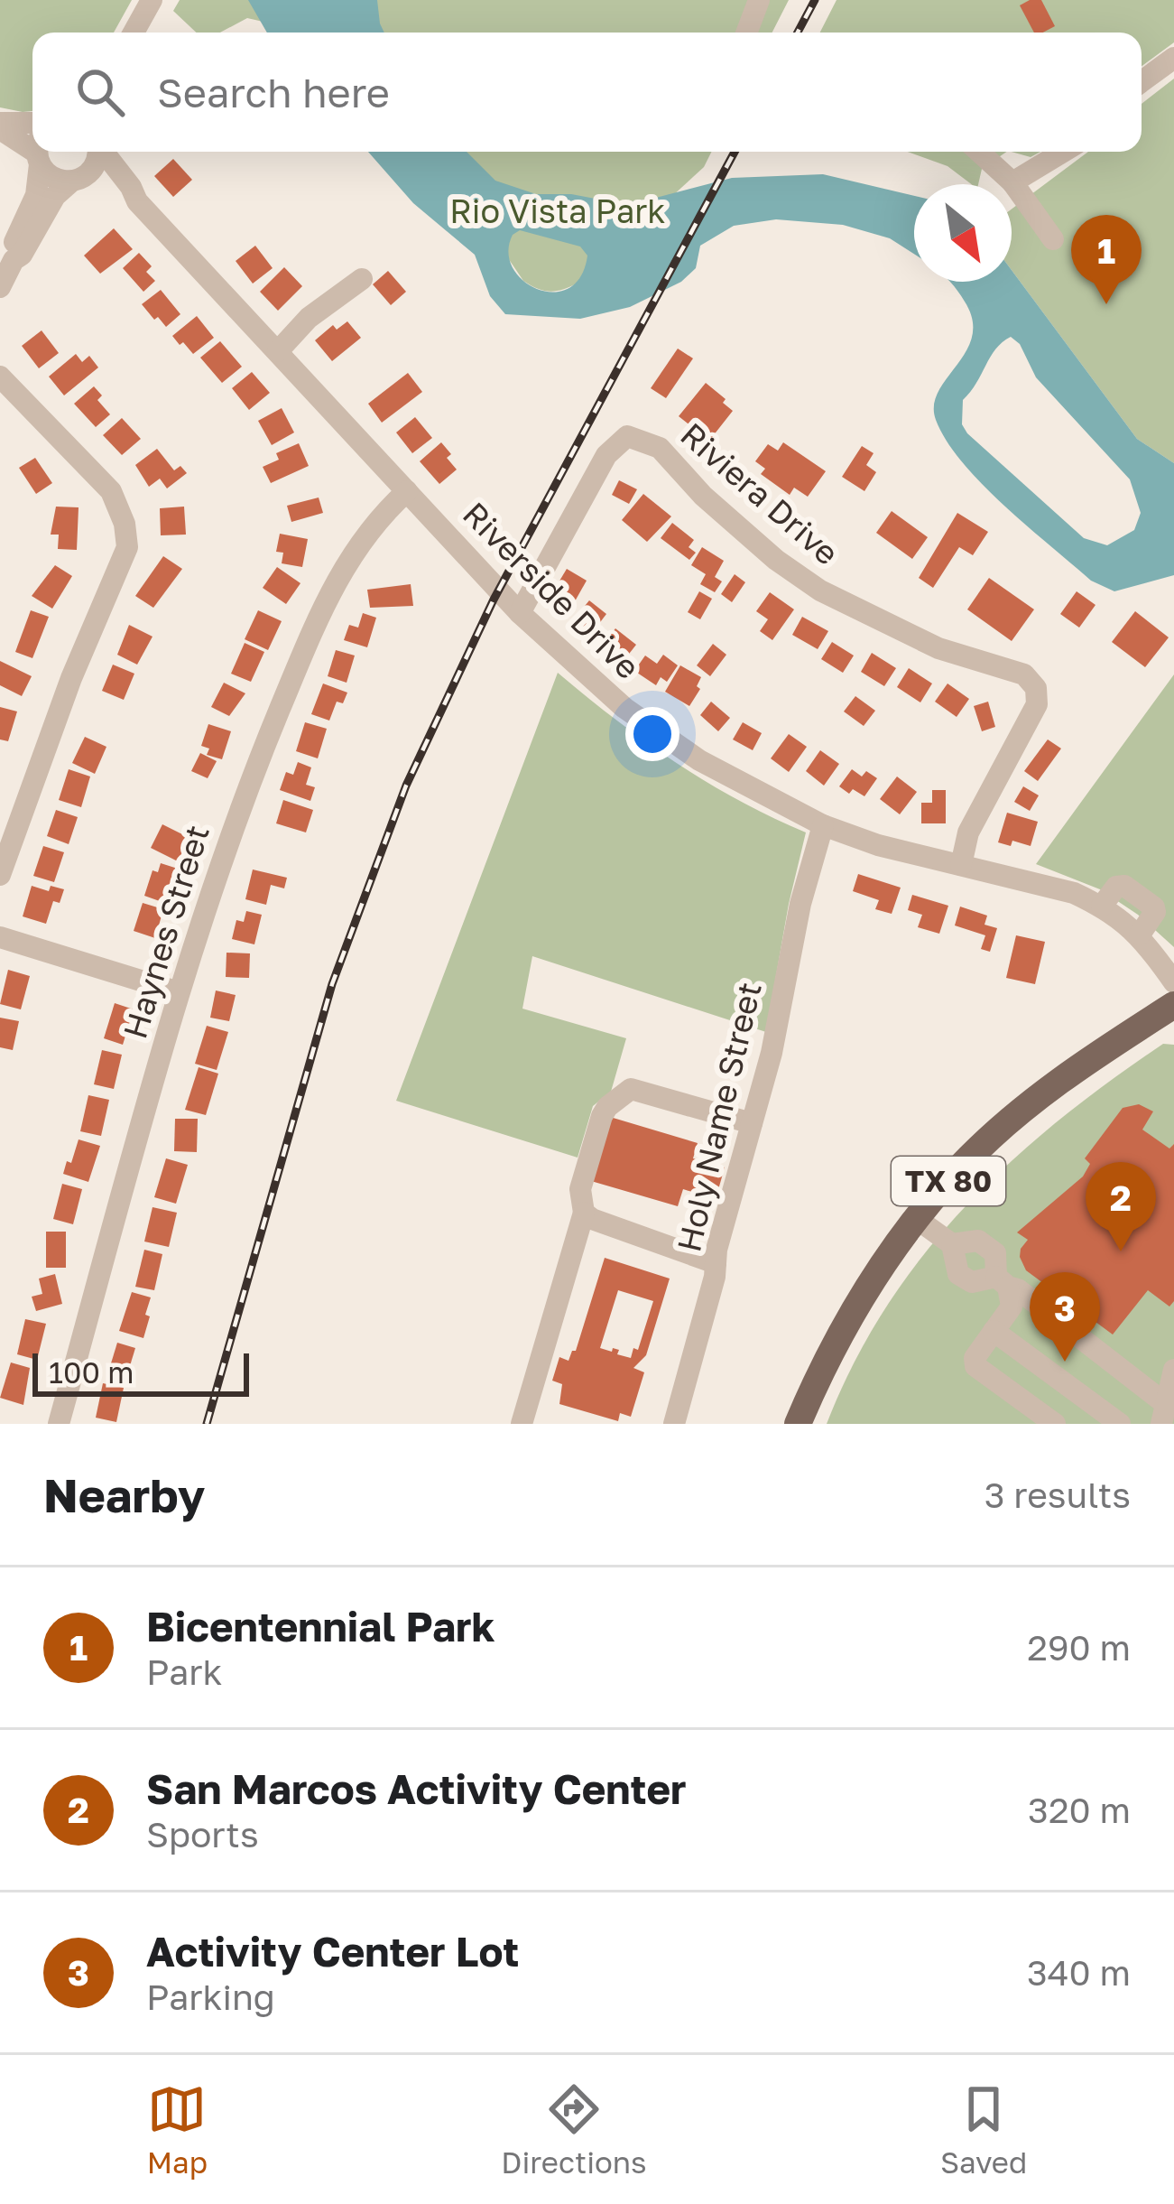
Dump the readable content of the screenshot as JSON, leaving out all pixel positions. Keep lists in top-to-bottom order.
{
  "streets": {
    "main road": ["TX 80"],
    "street": [
      "Riviera Drive",
      "Riverside Drive",
      "Haynes Street",
      "Holy Name Street"
    ]
  },
  "crossings": [
    ["Riviera Drive", "Riverside Drive"],
    ["Riverside Drive", "Haynes Street"],
    ["Riverside Drive", "Holy Name Street"]
  ],
  "parks": ["Rio Vista Park"],
  "scale_bar": "100 m",
  "north": "bottom right",
  "page": {
    "search": "Search here",
    "pins": ["1", "2", "3"],
    "scale": "100 m",
    "heading": ["Nearby", "3 results"],
    "list": [
      {
        "mark": "1",
        "name": "Bicentennial Park",
        "note": "Park",
        "value": "290 m"
      },
      {
        "mark": "2",
        "name": "San Marcos Activity Center",
        "note": "Sports",
        "value": "320 m"
      },
      {
        "mark": "3",
        "name": "Activity Center Lot",
        "note": "Parking",
        "value": "340 m"
      }
    ],
    "nav": ["Map", "Directions", "Saved"]
  }
}
